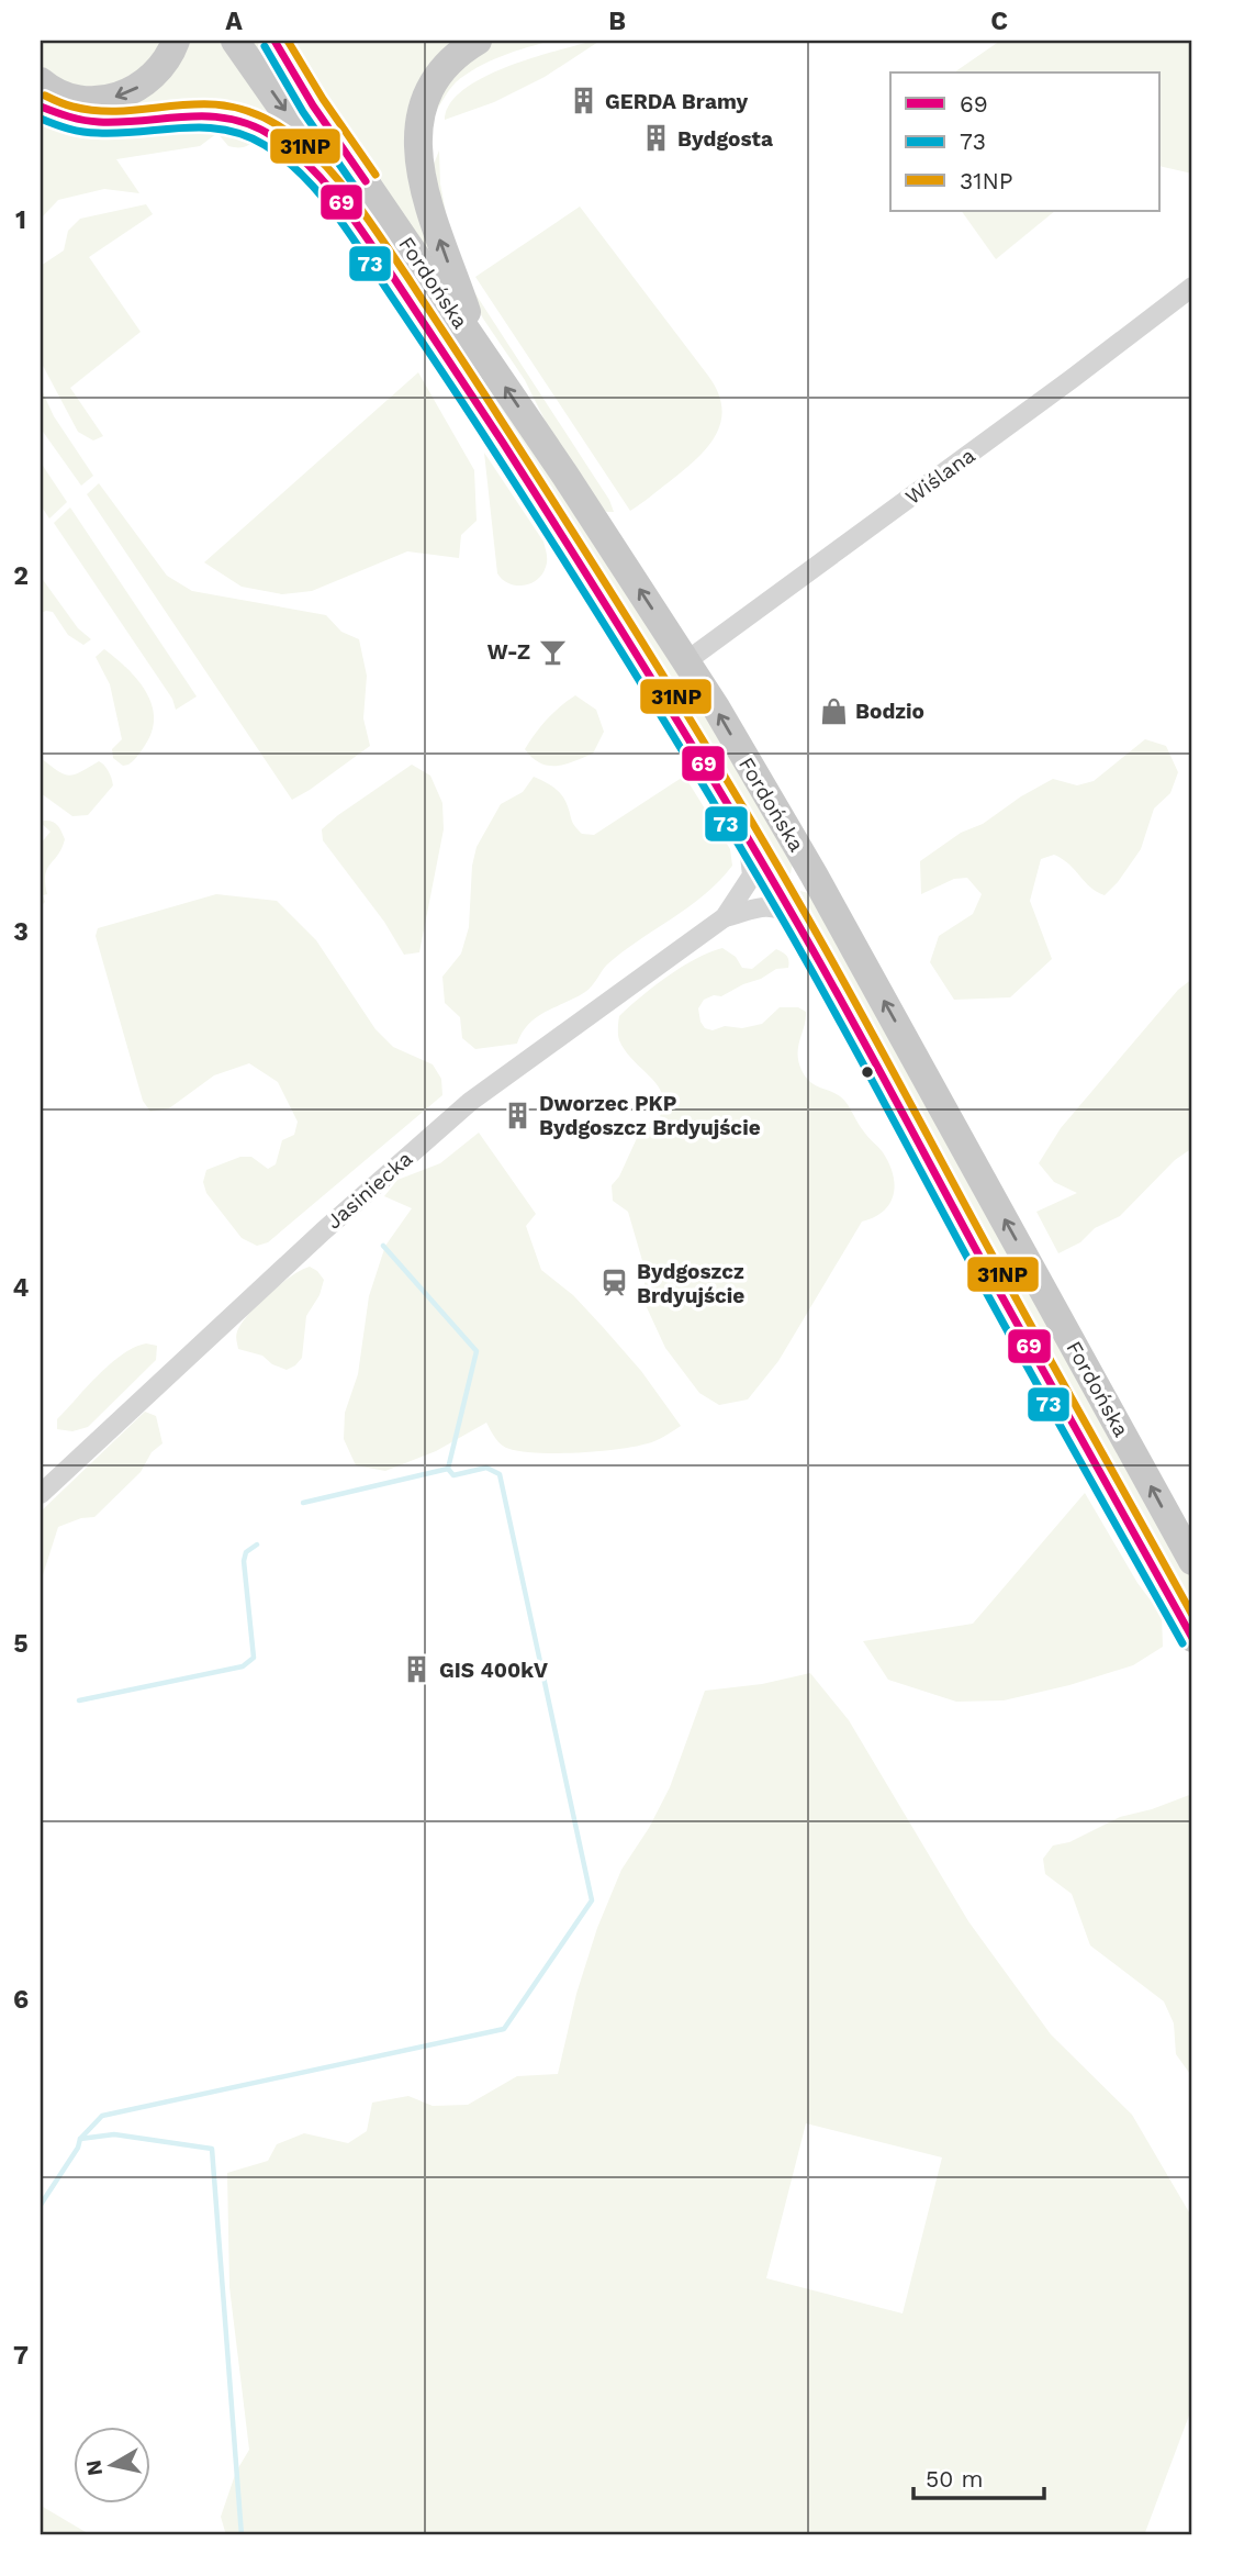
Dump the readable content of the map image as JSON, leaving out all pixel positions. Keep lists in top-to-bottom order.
{
  "streets": {
    "main road": ["Fordońska"],
    "street": ["Wiślana", "Jasiniecka"]
  },
  "crossings": [
    ["Fordońska", "Wiślana"],
    ["Fordońska", "Jasiniecka"]
  ],
  "places": {
    "building": [
      "GERDA Bramy",
      "Bydgosta",
      "Dworzec PKP Bydgoszcz Brdyujście",
      "GIS 400kV"
    ],
    "bar": ["W-Z"],
    "shop": ["Bodzio"],
    "station": ["Bydgoszcz Brdyujście"]
  },
  "lines": ["transit line 69", "transit line 31NP", "transit line 73"],
  "legend": ["69", "73", "31NP"],
  "scale_bar": "50 m",
  "north": "left",
  "grid": {
    "columns": ["A", "B", "C"],
    "rows": [
      "1",
      "2",
      "3",
      "4",
      "5",
      "6",
      "7"
    ]
  }
}
